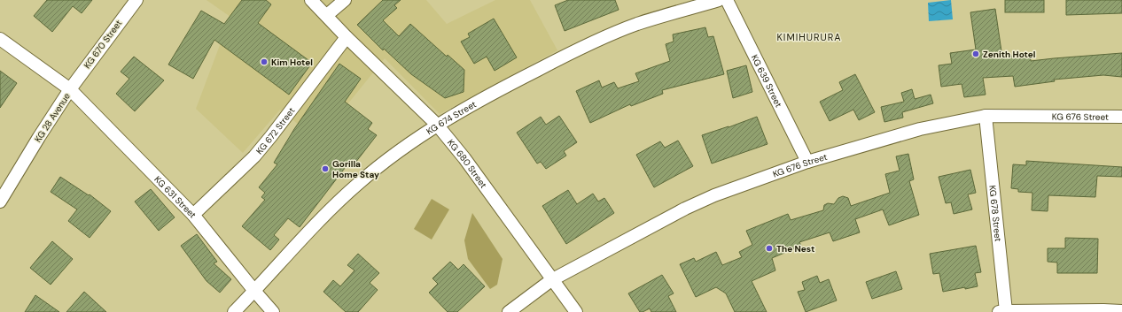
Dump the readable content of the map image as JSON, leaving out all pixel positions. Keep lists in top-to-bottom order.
{
  "streets": {
    "street": [
      "KG 670 Street",
      "KG 639 Street",
      "KG 676 Street",
      "KG 28 Avenue",
      "KG 674 Street",
      "KG 672 Street",
      "KG 680 Street",
      "KG 631 Street",
      "KG 678 Street"
    ]
  },
  "crossings": [
    ["KG 670 Street", "KG 28 Avenue"],
    ["KG 670 Street", "KG 631 Street"],
    ["KG 639 Street", "KG 676 Street"],
    ["KG 676 Street", "KG 680 Street"],
    ["KG 676 Street", "KG 678 Street"],
    ["KG 28 Avenue", "KG 631 Street"],
    ["KG 674 Street", "KG 680 Street"],
    ["KG 674 Street", "KG 631 Street"],
    ["KG 672 Street", "KG 680 Street"],
    ["KG 672 Street", "KG 631 Street"]
  ],
  "districts": ["KIMIHURURA"],
  "places": [
    "Zenith Hotel",
    "Kim Hotel",
    "Gorilla Home Stay",
    "The Nest"
  ]
}
